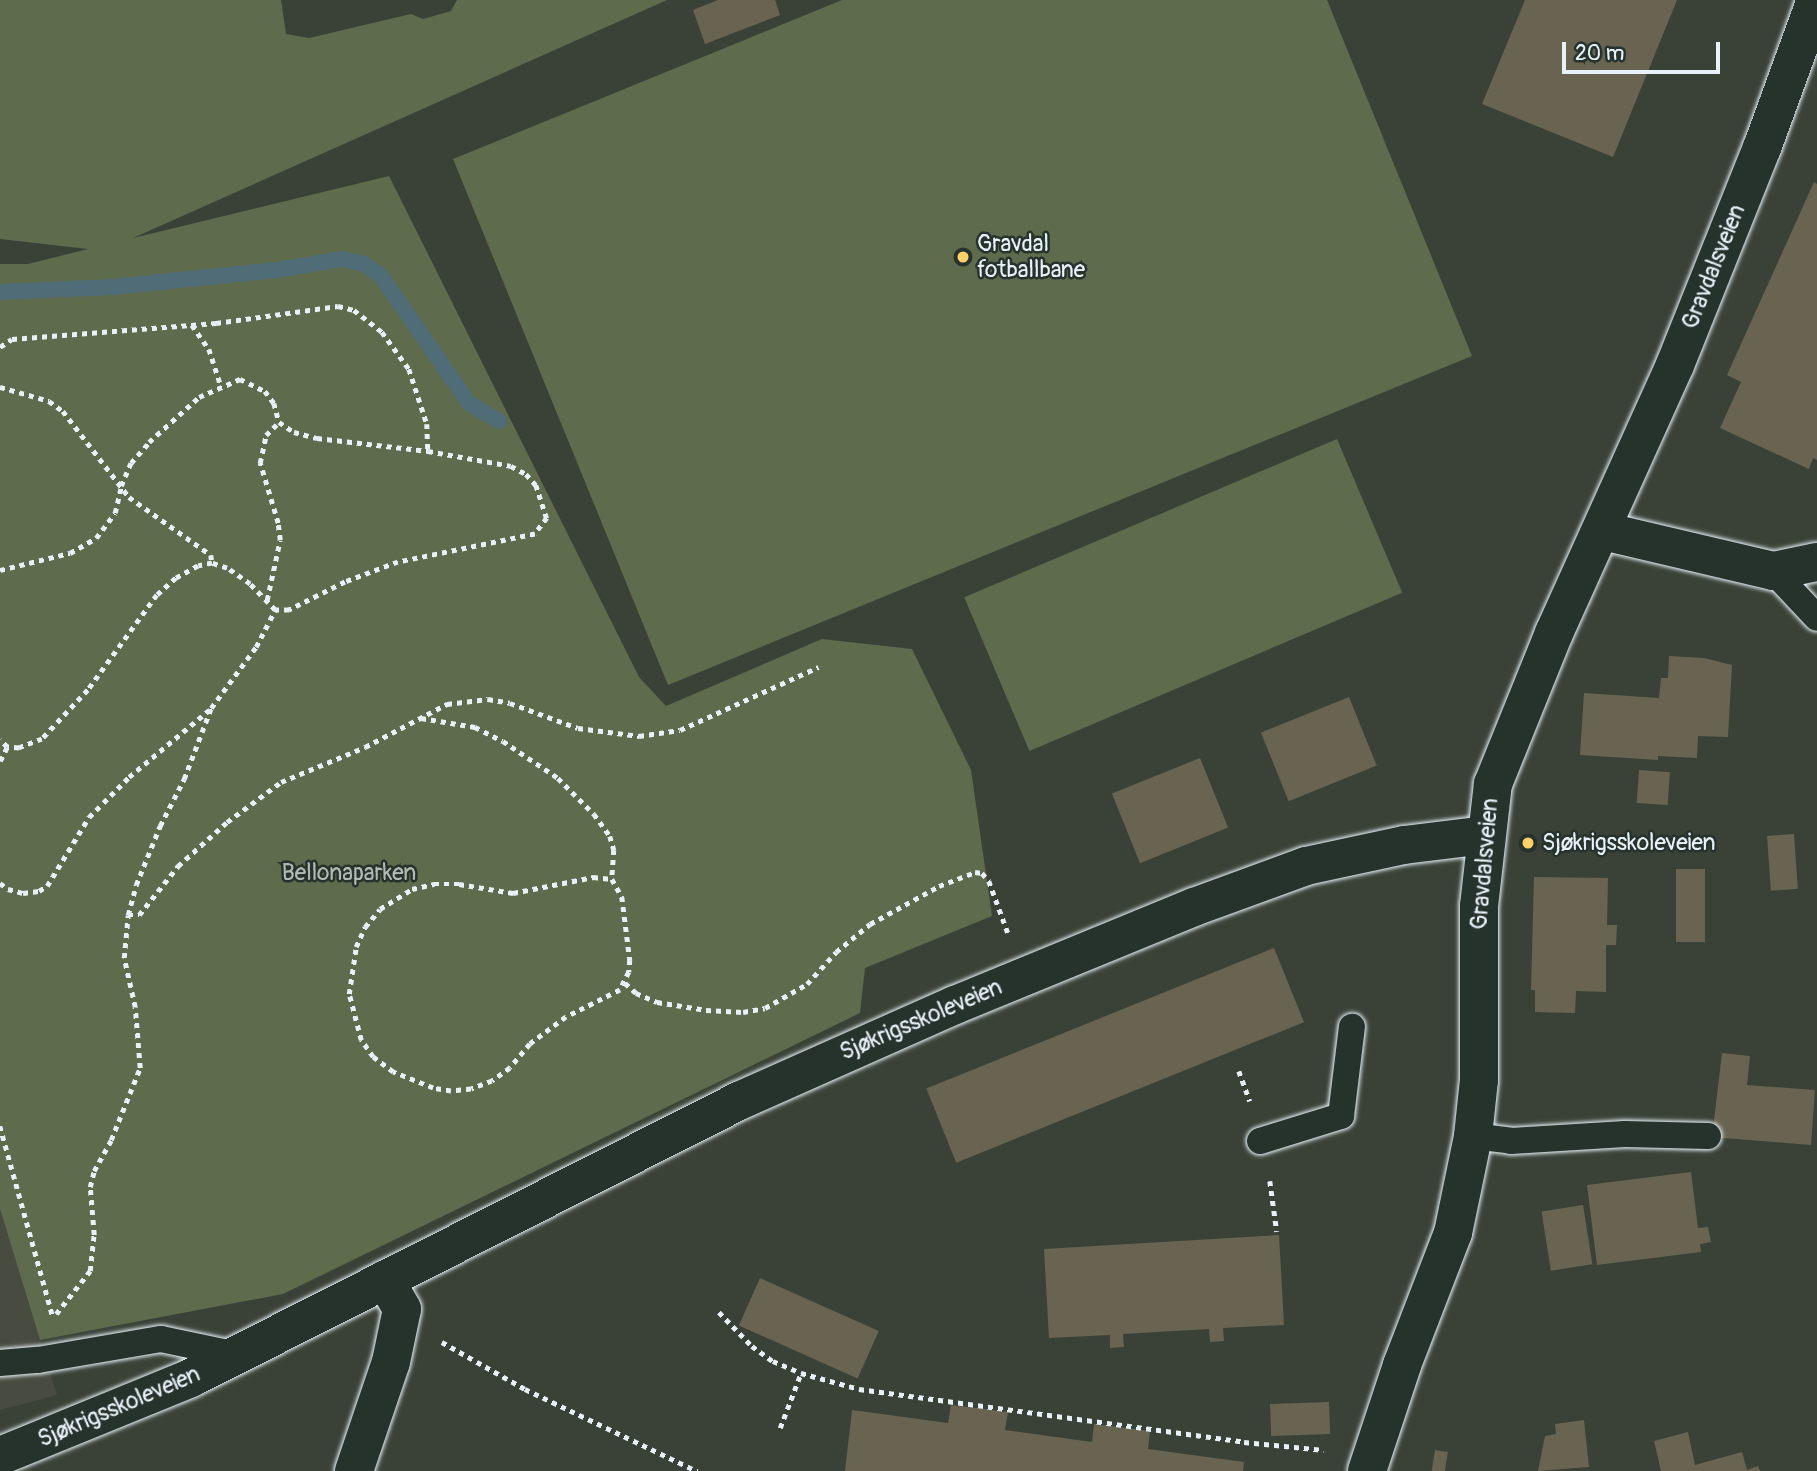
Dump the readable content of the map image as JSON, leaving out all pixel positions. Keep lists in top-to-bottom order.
{
  "streets": {
    "street": ["Gravdalsveien", "Sjøkrigsskoleveien"]
  },
  "crossings": [
    ["Gravdalsveien", "Sjøkrigsskoleveien"]
  ],
  "parks": ["Bellonaparken"],
  "places": ["Gravdal fotballbane", "Sjøkrigsskoleveien"],
  "scale_bar": "20 m"
}
